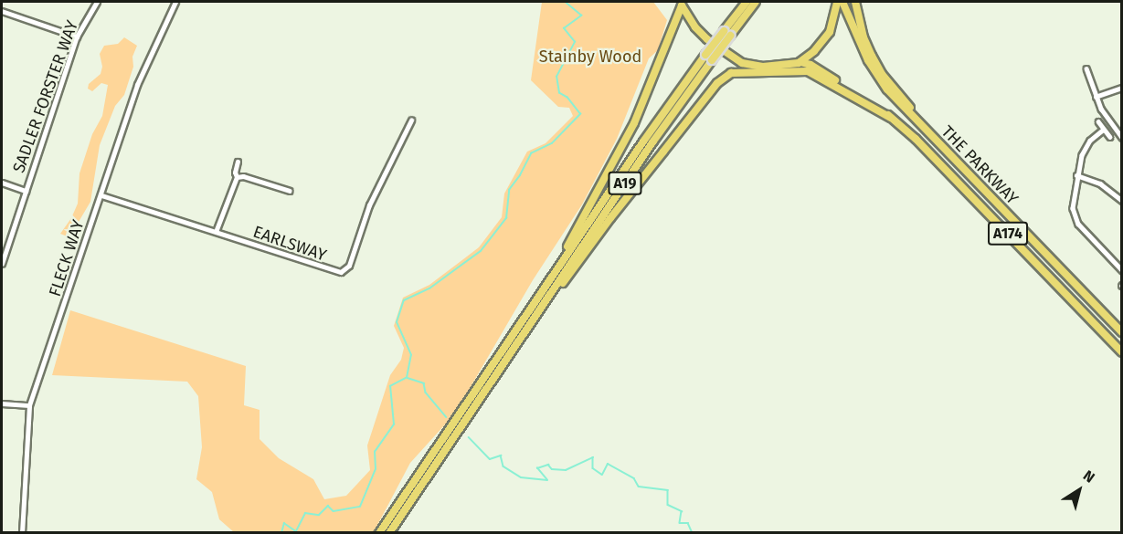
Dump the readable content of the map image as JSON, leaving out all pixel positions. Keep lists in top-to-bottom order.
{
  "streets": {
    "highway": ["THE PARKWAY", "A19", "A174"],
    "street": ["SADLER FORSTER WAY", "EARLSWAY", "FLECK WAY"]
  },
  "crossings": [
    ["EARLSWAY", "FLECK WAY"]
  ],
  "parks": ["Stainby Wood"],
  "north": "top right"
}
